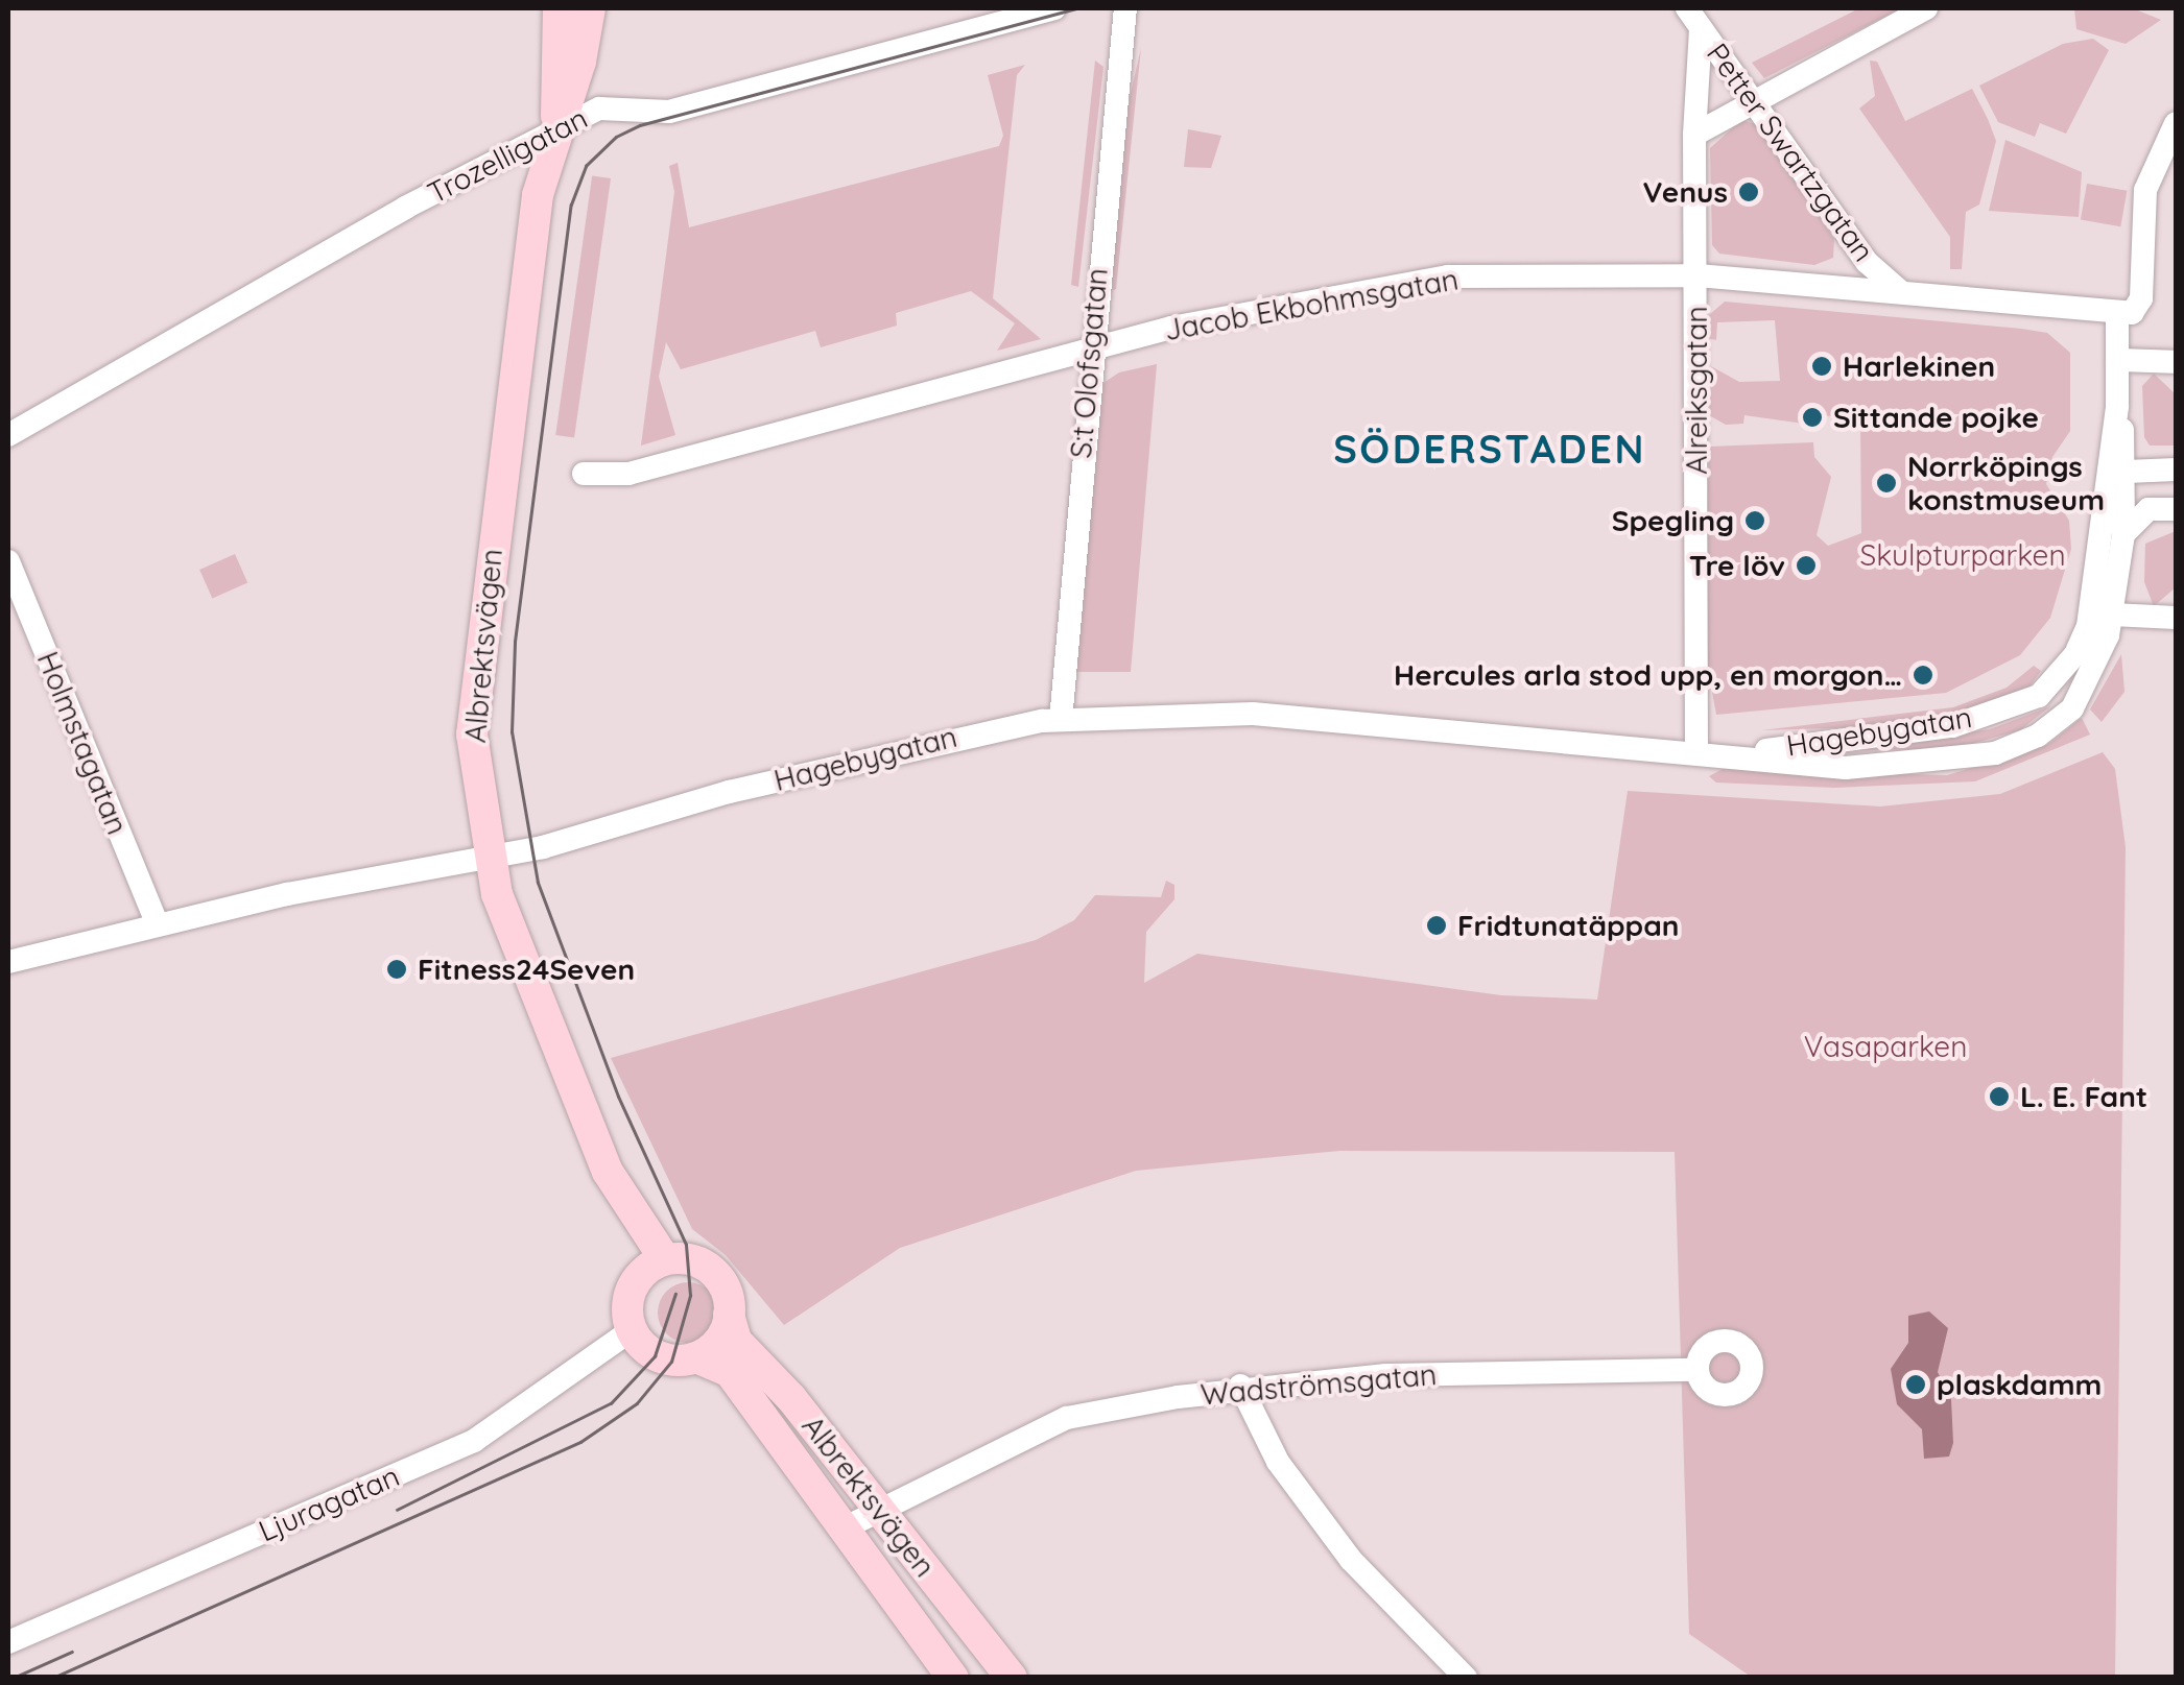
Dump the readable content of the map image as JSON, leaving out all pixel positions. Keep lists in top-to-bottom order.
{
  "streets": {
    "main road": ["Albrektsvägen"],
    "street": [
      "Petter Swartzgatan",
      "Trozelligatan",
      "Jacob Ekbohmsgatan",
      "S:t Olofsgatan",
      "Alreiksgatan",
      "Hagebygatan",
      "Holmstagatan",
      "Wadströmsgatan",
      "Ljuragatan"
    ]
  },
  "crossings": [
    ["Petter Swartzgatan", "Jacob Ekbohmsgatan"],
    ["Petter Swartzgatan", "Alreiksgatan"],
    ["Trozelligatan", "Albrektsvägen"],
    ["Jacob Ekbohmsgatan", "S:t Olofsgatan"],
    ["Jacob Ekbohmsgatan", "Alreiksgatan"],
    ["S:t Olofsgatan", "Hagebygatan"],
    ["Alreiksgatan", "Hagebygatan"],
    ["Albrektsvägen", "Hagebygatan"],
    ["Albrektsvägen", "Wadströmsgatan"],
    ["Albrektsvägen", "Ljuragatan"],
    ["Hagebygatan", "Holmstagatan"]
  ],
  "districts": ["SÖDERSTADEN"],
  "parks": ["Skulpturparken", "Vasaparken"],
  "places": [
    "Venus",
    "Harlekinen",
    "Sittande pojke",
    "Norrköpings konstmuseum",
    "Spegling",
    "Tre löv",
    "Hercules arla stod upp, en morgon…",
    "Fridtunatäppan",
    "Fitness24Seven",
    "L. E. Fant",
    "plaskdamm"
  ]
}
